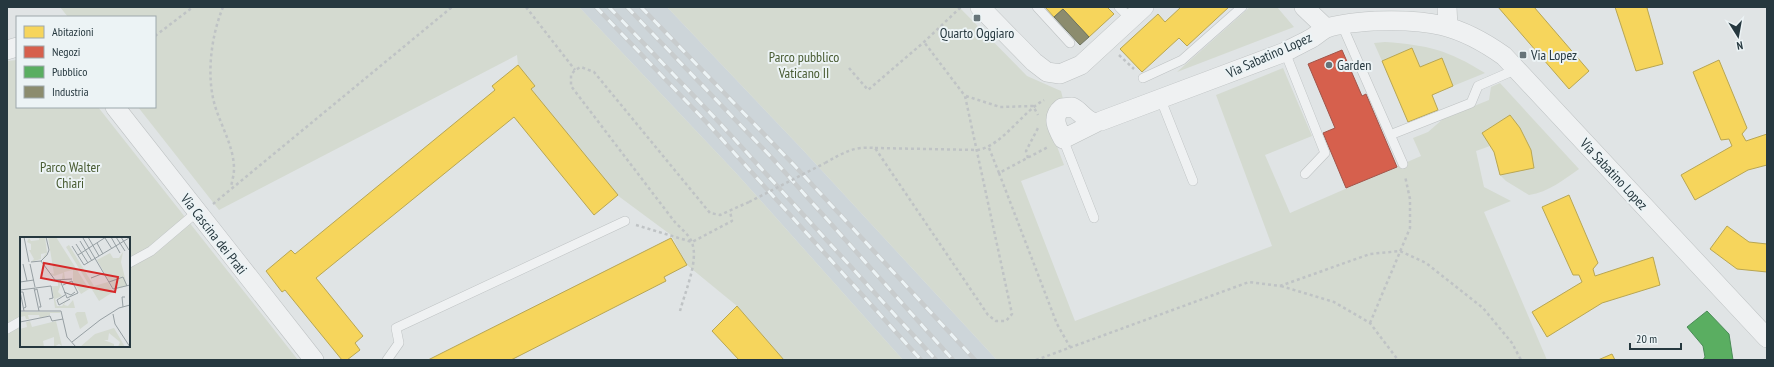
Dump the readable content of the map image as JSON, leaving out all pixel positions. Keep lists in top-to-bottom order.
{
  "streets": {
    "street": ["Via Sabatino Lopez", "Via Cascina dei Prati"]
  },
  "parks": ["Parco pubblico Vaticano II", "Parco Walter Chiari"],
  "places": {
    "transit": ["Quarto Oggiaro", "Via Lopez"],
    "other": ["Garden"]
  },
  "legend": [
    "Abitazioni",
    "Negozi",
    "Pubblico",
    "Industria"
  ],
  "scale_bar": "20 m",
  "north": "bottom"
}
